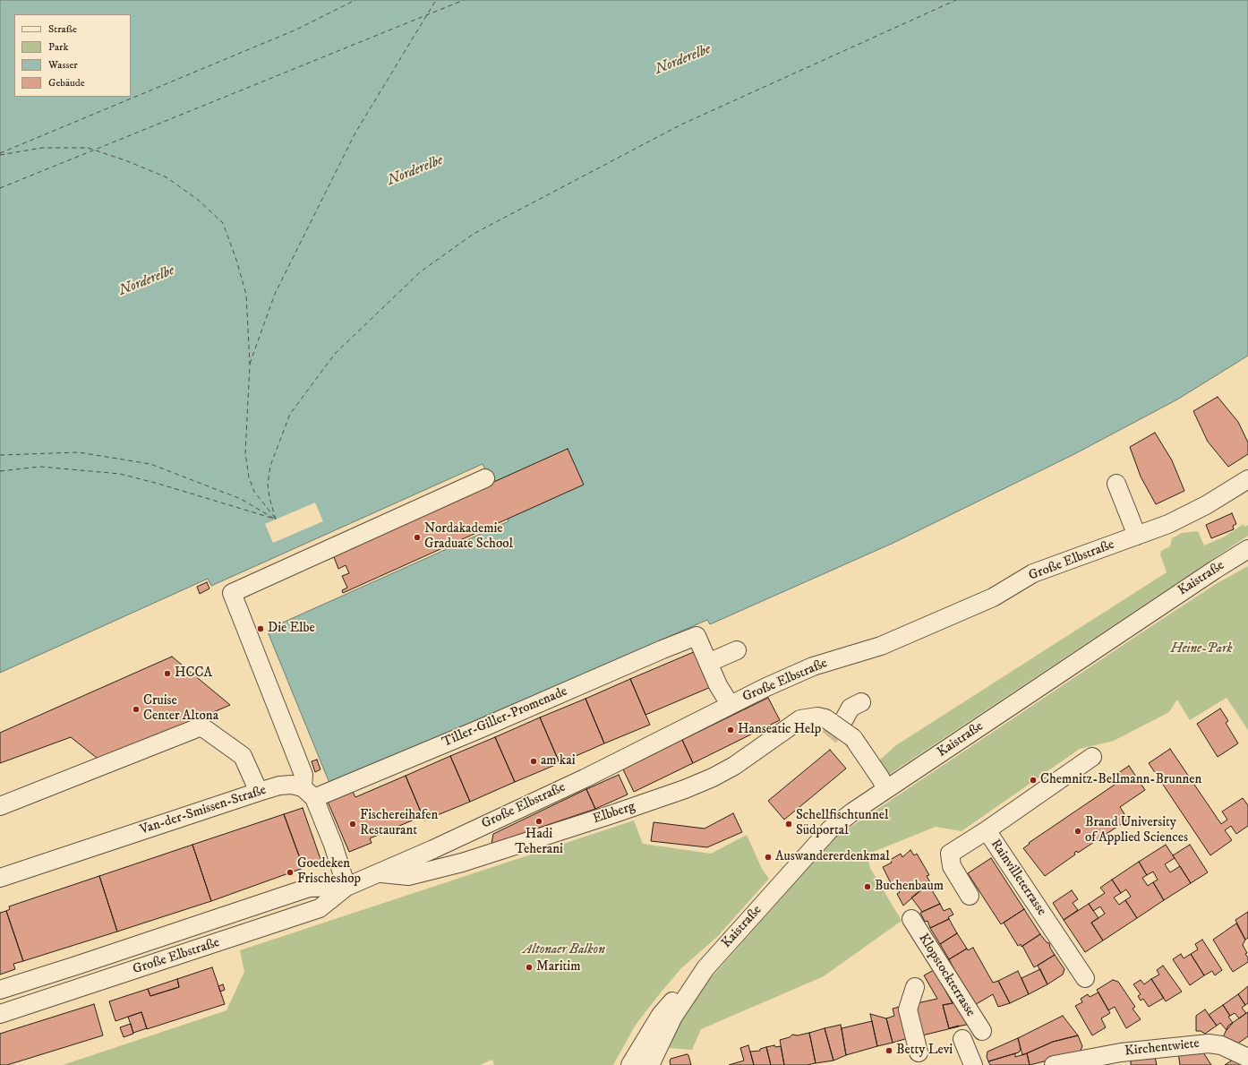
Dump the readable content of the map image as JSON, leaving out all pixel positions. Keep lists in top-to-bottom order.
{
  "streets": {
    "street": [
      "Große Elbstraße",
      "Kaistraße",
      "Tiller-Giller-Promenade",
      "Van-der-Smissen-Straße",
      "Elbberg",
      "Rainvilleterrasse",
      "Klopstockterrasse",
      "Kirchentwiete"
    ]
  },
  "crossings": [
    ["Große Elbstraße", "Elbberg"],
    ["Kaistraße", "Elbberg"],
    ["Tiller-Giller-Promenade", "Van-der-Smissen-Straße"]
  ],
  "water": ["Norderelbe"],
  "parks": ["Heine-Park", "Altonaer Balkon"],
  "places": [
    "Nordakademie Graduate School",
    "Die Elbe",
    "HCCA",
    "Cruise Center Altona",
    "Hanseatic Help",
    "am kai",
    "Chemnitz-Bellmann-Brunnen",
    "Hadi Teherani",
    "Fischereihafen Restaurant",
    "Schellfischtunnel Südportal",
    "Brand University of Applied Sciences",
    "Auswandererdenkmal",
    "Goedeken Frischeshop",
    "Buchenbaum",
    "Maritim",
    "Betty Levi"
  ],
  "legend": [
    "Straße",
    "Park",
    "Wasser",
    "Gebäude"
  ]
}
